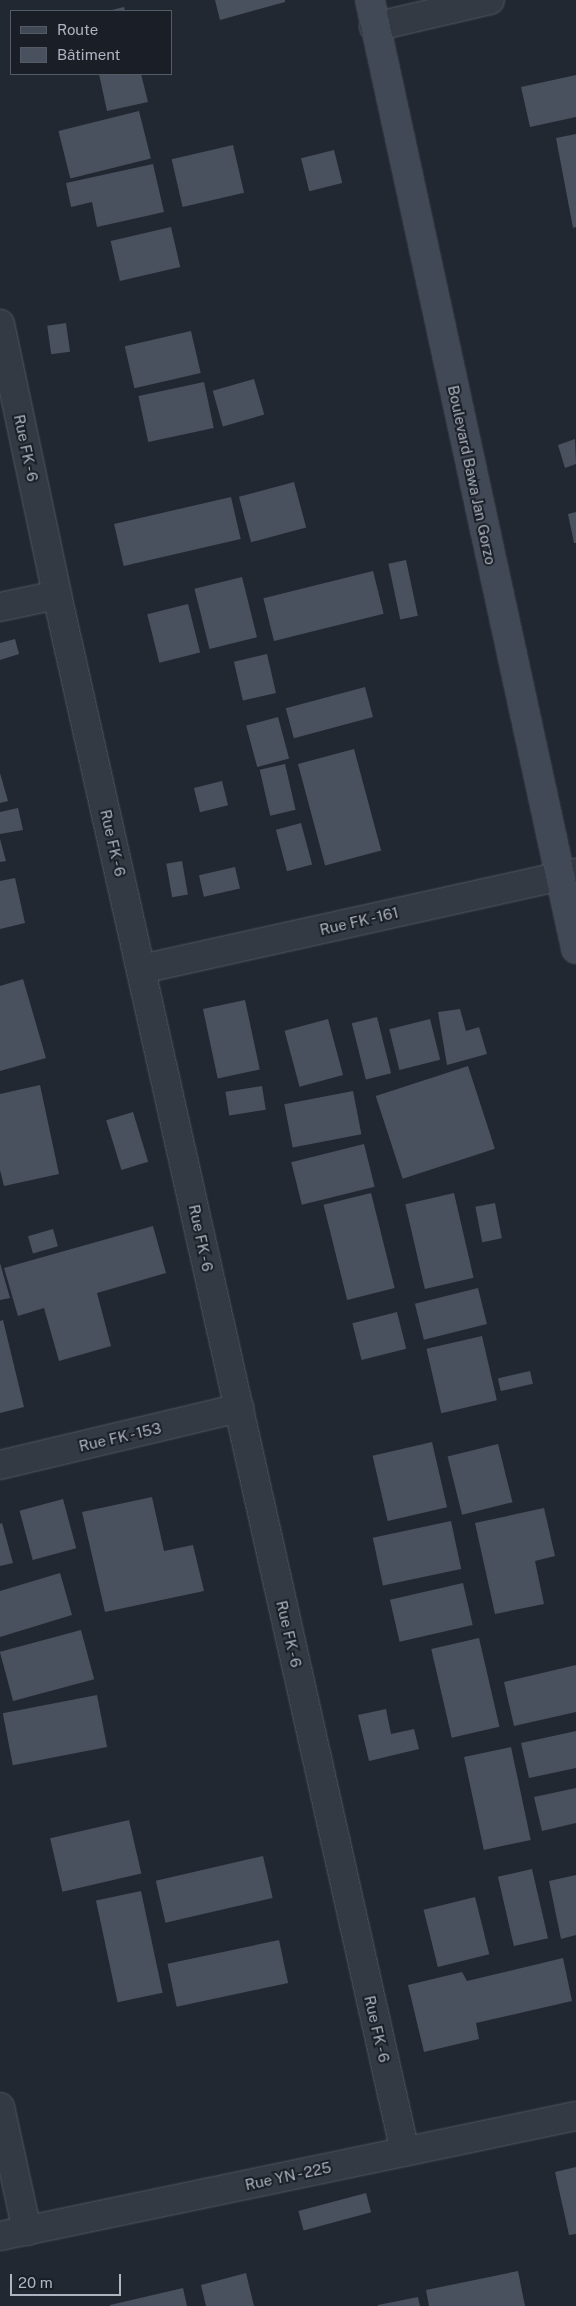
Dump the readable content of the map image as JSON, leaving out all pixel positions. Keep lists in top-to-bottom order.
{
  "streets": {
    "main road": ["Boulevard Bawa Jan Gorzo"],
    "street": [
      "Rue FK - 6",
      "Rue FK - 161",
      "Rue FK - 153",
      "Rue YN - 225"
    ]
  },
  "crossings": [
    ["Rue FK - 6", "Rue FK - 161"],
    ["Rue FK - 6", "Rue FK - 153"],
    ["Rue FK - 6", "Rue YN - 225"],
    ["Boulevard Bawa Jan Gorzo", "Rue FK - 161"]
  ],
  "legend": ["Route", "Bâtiment"],
  "scale_bar": "20 m"
}
